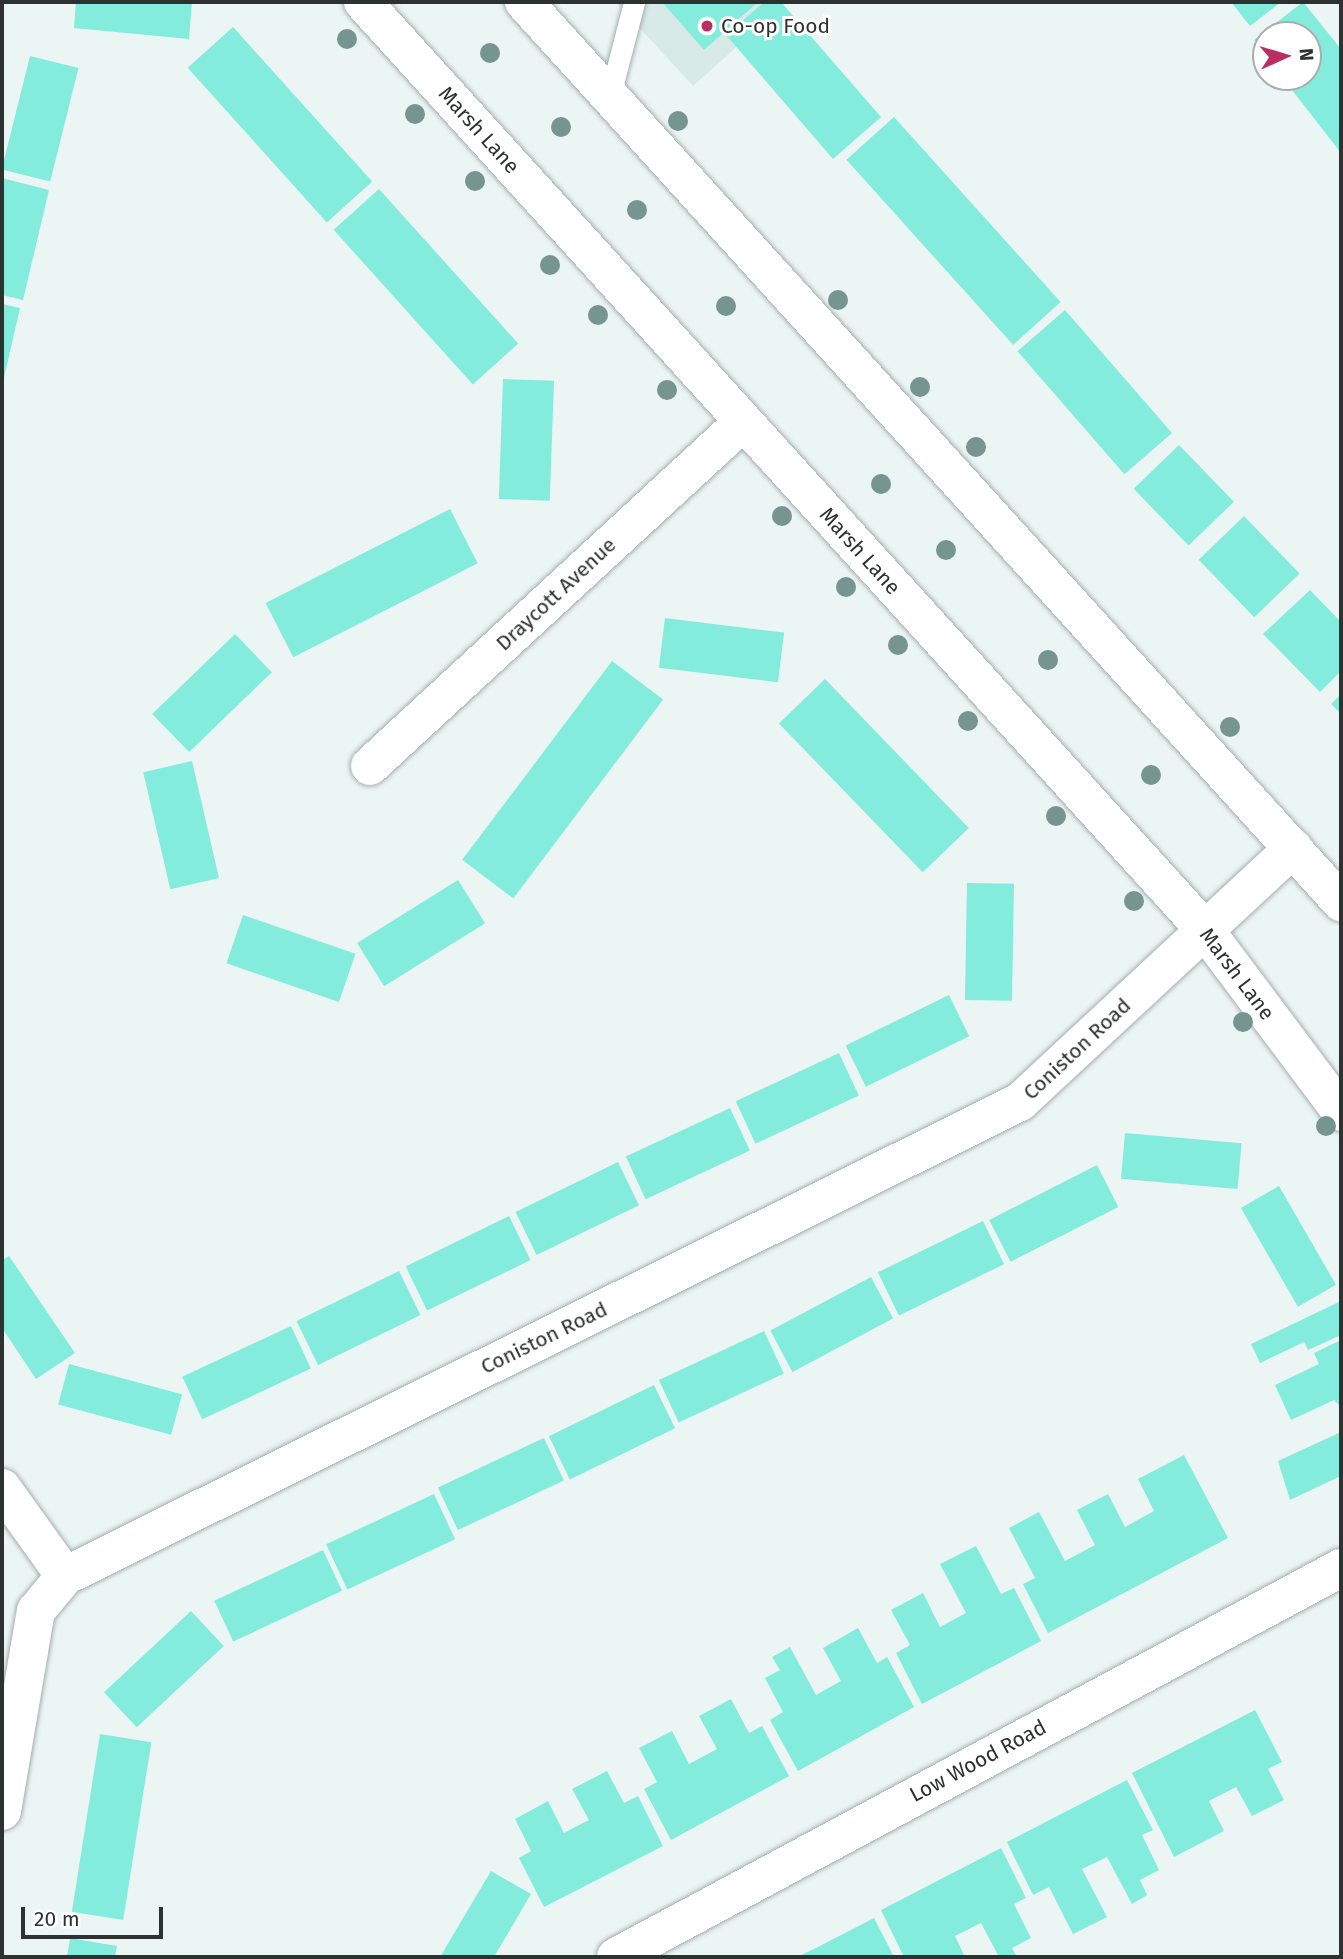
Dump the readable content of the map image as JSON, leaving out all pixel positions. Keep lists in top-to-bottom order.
{
  "streets": {
    "street": [
      "Marsh Lane",
      "Draycott Avenue",
      "Coniston Road",
      "Low Wood Road"
    ]
  },
  "crossings": [
    ["Marsh Lane", "Draycott Avenue"],
    ["Marsh Lane", "Coniston Road"]
  ],
  "places": ["Co-op Food"],
  "scale_bar": "20 m",
  "north": "right"
}
